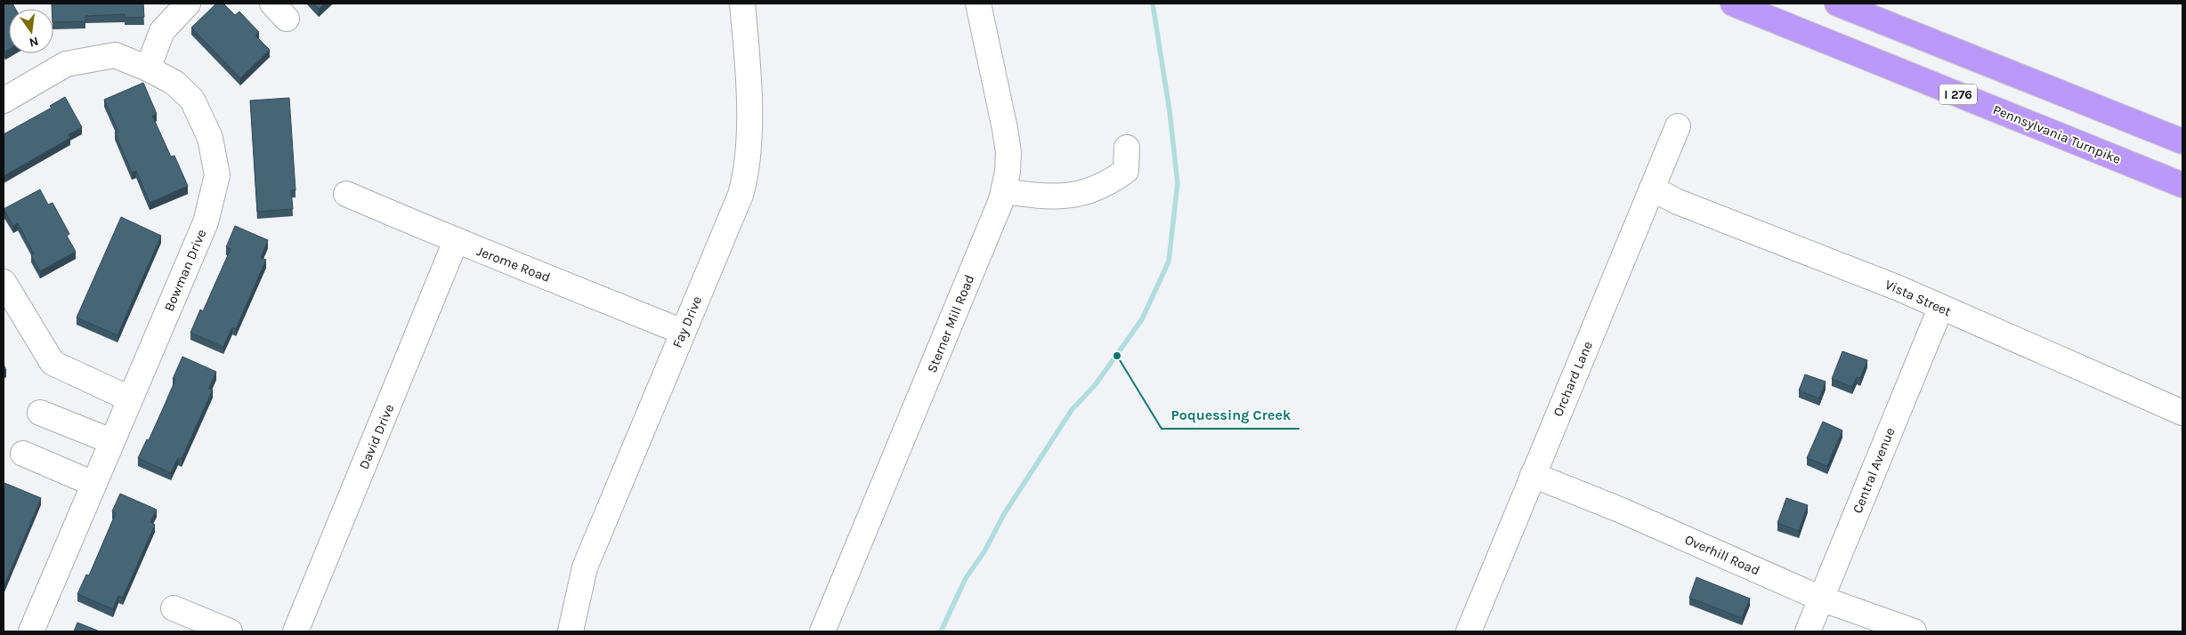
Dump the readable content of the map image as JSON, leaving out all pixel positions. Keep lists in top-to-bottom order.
{
  "streets": {
    "highway": ["I 276", "Pennsylvania Turnpike"],
    "street": [
      "Jerome Road",
      "Bowman Drive",
      "Vista Street",
      "Fay Drive",
      "Sterner Mill Road",
      "Orchard Lane",
      "David Drive",
      "Central Avenue",
      "Overhill Road"
    ]
  },
  "crossings": [
    ["Jerome Road", "Fay Drive"],
    ["Jerome Road", "David Drive"],
    ["Vista Street", "Orchard Lane"],
    ["Vista Street", "Central Avenue"],
    ["Orchard Lane", "Overhill Road"],
    ["Central Avenue", "Overhill Road"]
  ],
  "places": ["Poquessing Creek"],
  "north": "bottom"
}
